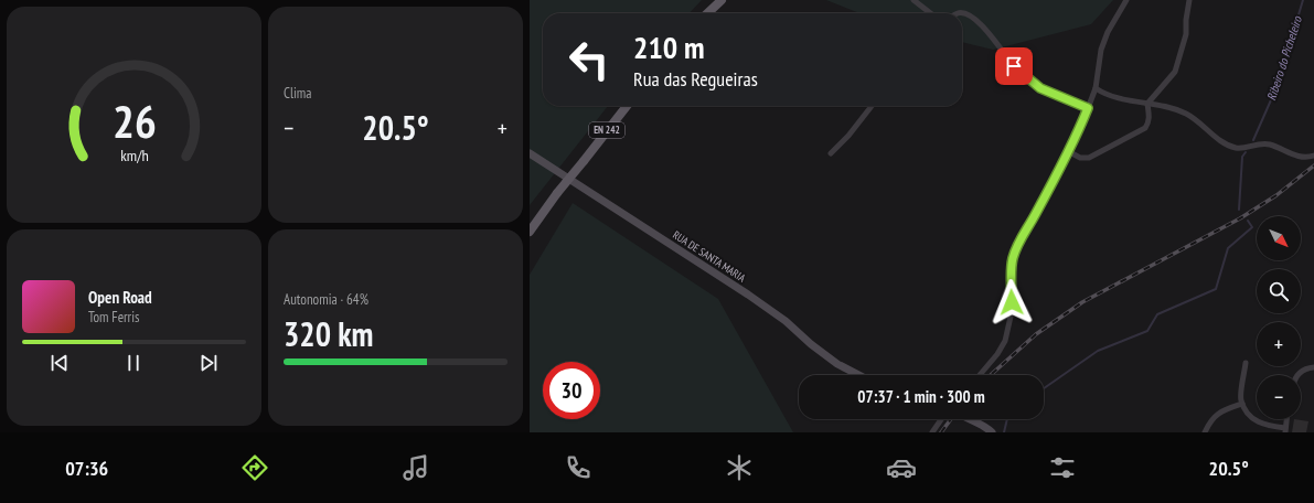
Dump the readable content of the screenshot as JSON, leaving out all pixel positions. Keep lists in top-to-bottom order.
{
  "streets": {
    "main road": ["EN 242"],
    "street": ["RUA DE SANTA MARIA"]
  },
  "water": ["Ribeiro do Picheleiro"],
  "north": "bottom right",
  "page": {
    "tile": [
      "Clima",
      ["Autonomia · 64%", "320 km"]
    ],
    "turn": ["210 m", "Rua das Regueiras"],
    "heat": ["−", "20.5°", "+"],
    "map_buttons": ["+", "−"],
    "song": ["Open Road", "Tom Ferris"],
    "limit": "30",
    "trip": "07:37 · 1 min · 300 m",
    "tabs": ["07:36", "20.5°"],
    "gauge": ["26", "km/h"]
  }
}
